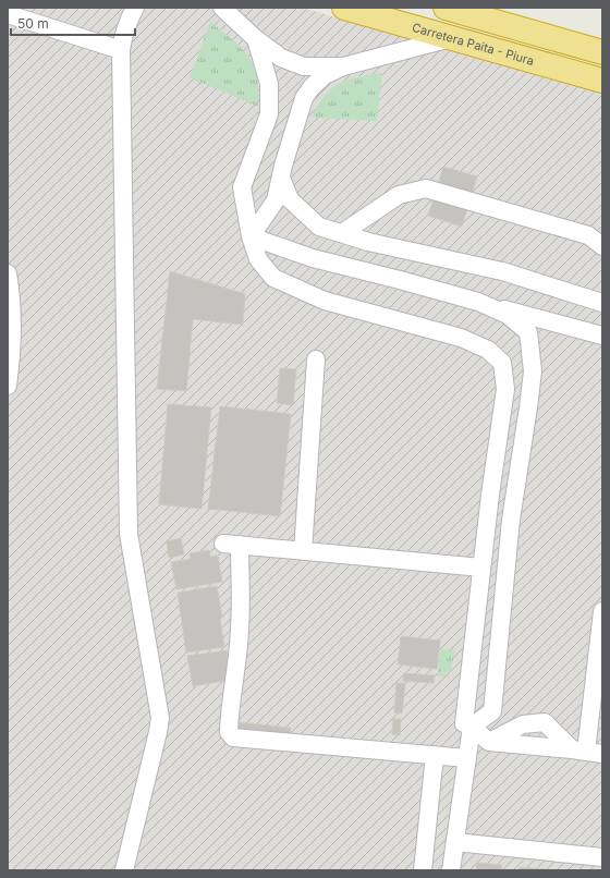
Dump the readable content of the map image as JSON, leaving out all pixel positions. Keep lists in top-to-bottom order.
{
  "streets": {
    "highway": ["Carretera Paita - Piura"]
  },
  "scale_bar": "50 m"
}
